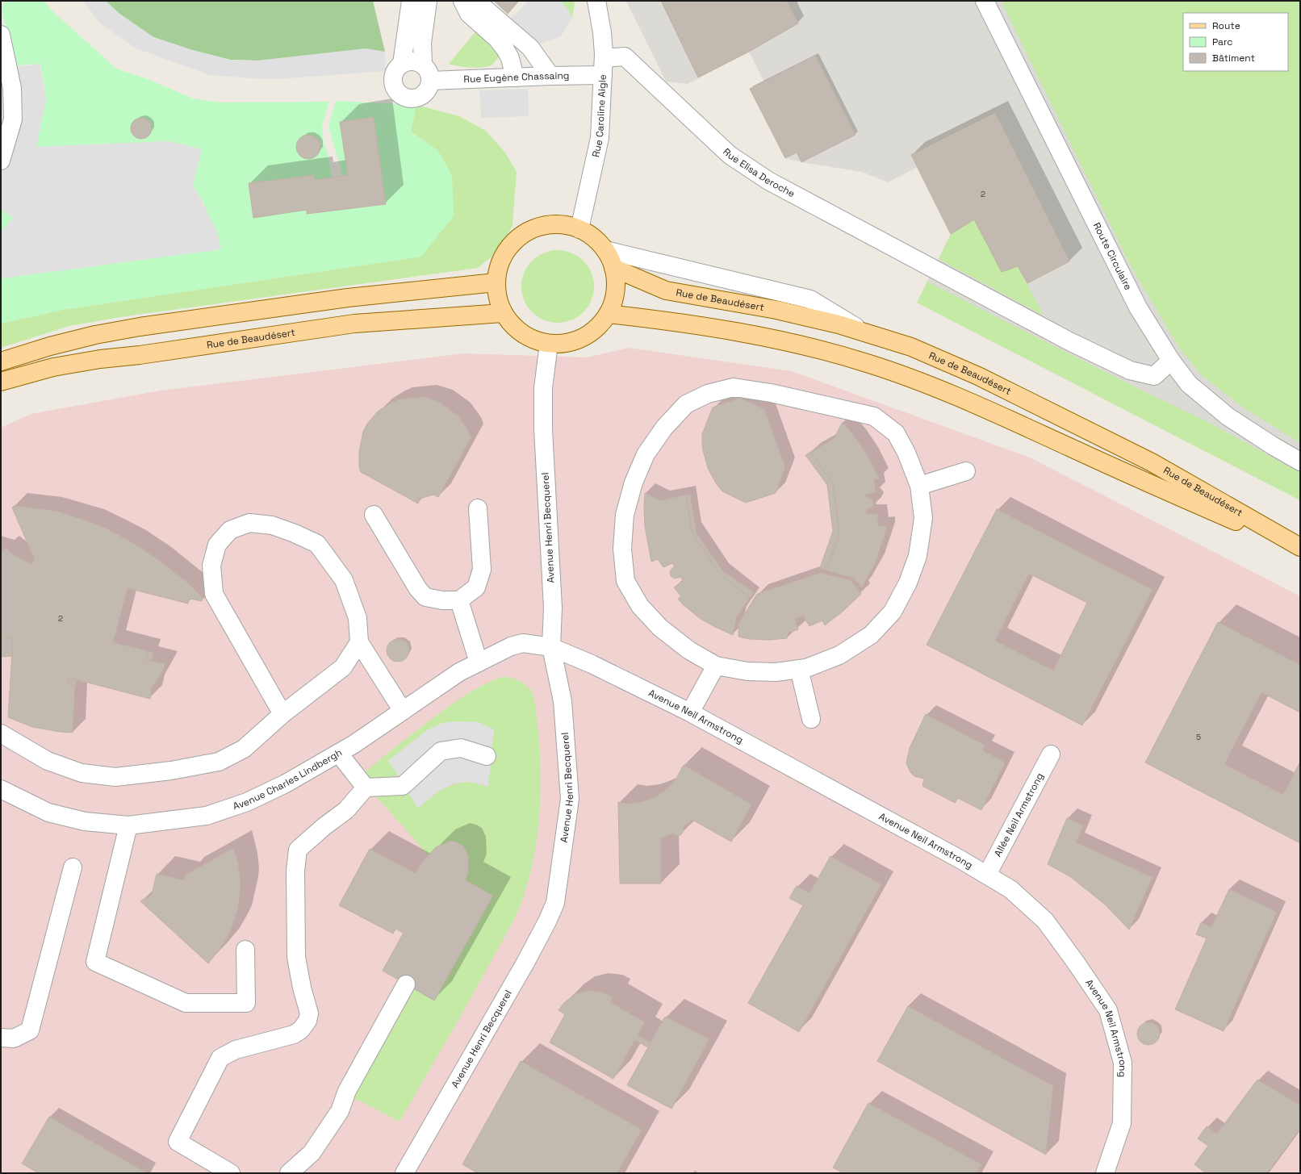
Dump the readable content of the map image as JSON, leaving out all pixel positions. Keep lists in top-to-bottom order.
{
  "streets": {
    "main road": ["Rue de Beaudésert"],
    "street": [
      "Rue Eugène Chassaing",
      "Rue Caroline Aigle",
      "Rue Elisa Deroche",
      "Route Circulaire",
      "Avenue Henri Becquerel",
      "Avenue Neil Armstrong",
      "Avenue Charles Lindbergh",
      "Allée Neil Armstrong"
    ]
  },
  "crossings": [
    ["Rue Eugène Chassaing", "Rue Caroline Aigle"],
    ["Rue Caroline Aigle", "Rue Elisa Deroche"],
    ["Rue Elisa Deroche", "Route Circulaire"],
    ["Avenue Henri Becquerel", "Avenue Neil Armstrong"],
    ["Avenue Henri Becquerel", "Avenue Charles Lindbergh"],
    ["Avenue Neil Armstrong", "Avenue Charles Lindbergh"],
    ["Avenue Neil Armstrong", "Allée Neil Armstrong"]
  ],
  "house_numbers": ["2", "2", "5"],
  "legend": ["Route", "Parc", "Bâtiment"]
}
